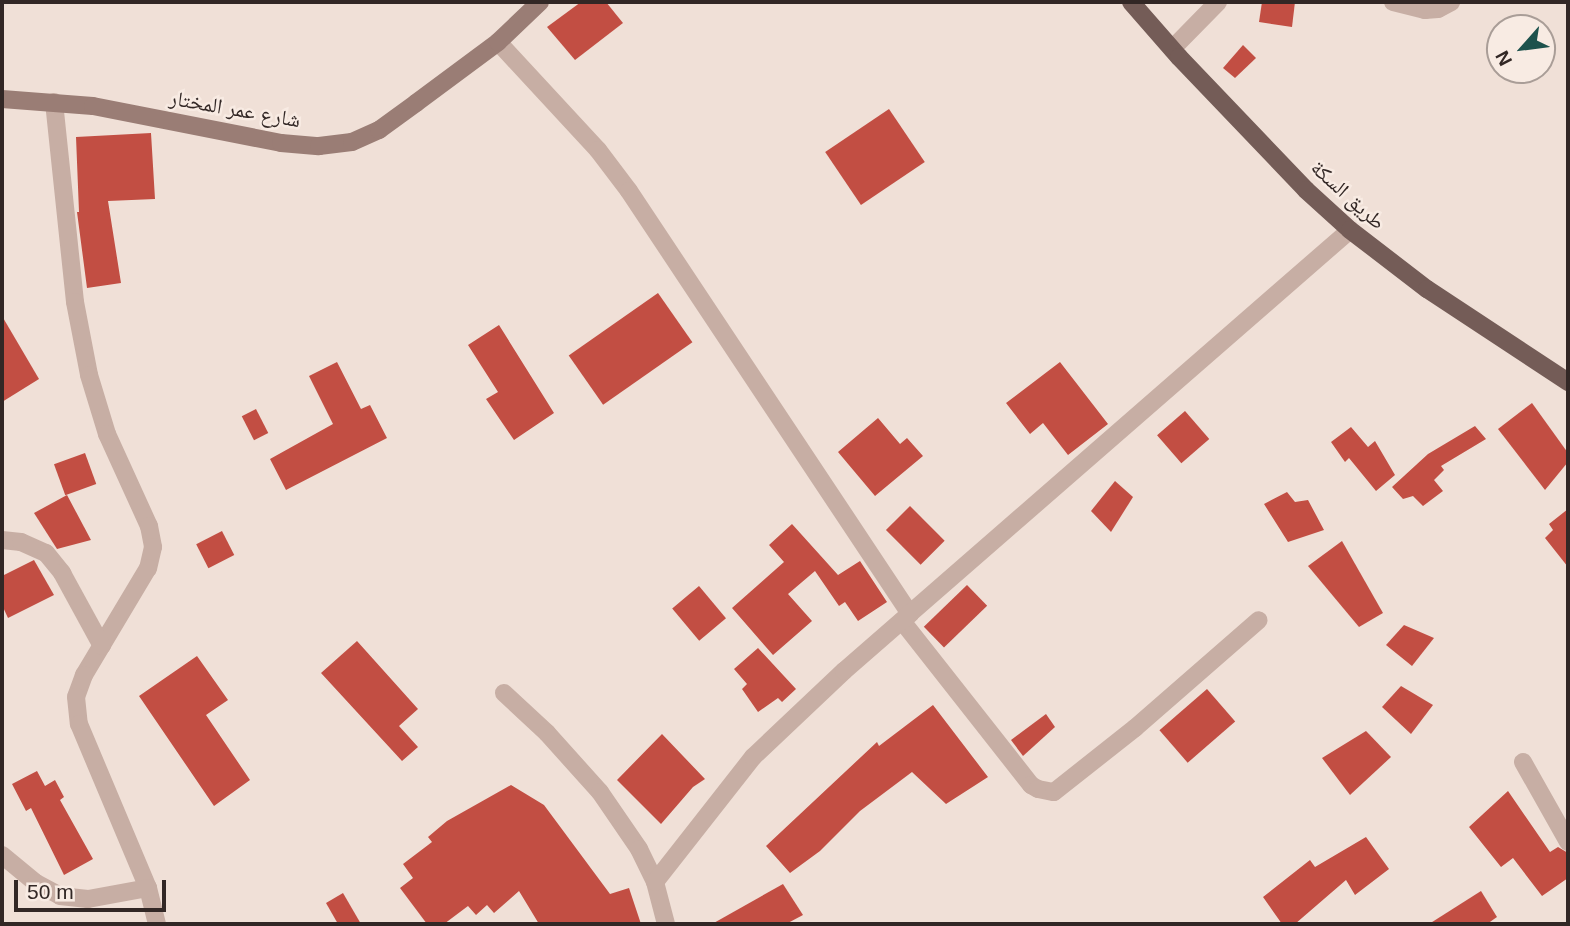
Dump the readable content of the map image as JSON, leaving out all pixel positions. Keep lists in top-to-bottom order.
{
  "streets": {
    "main road": ["طريق السكة"],
    "street": ["شارع عمر المختار"]
  },
  "scale_bar": "50 m",
  "north": "bottom left"
}
